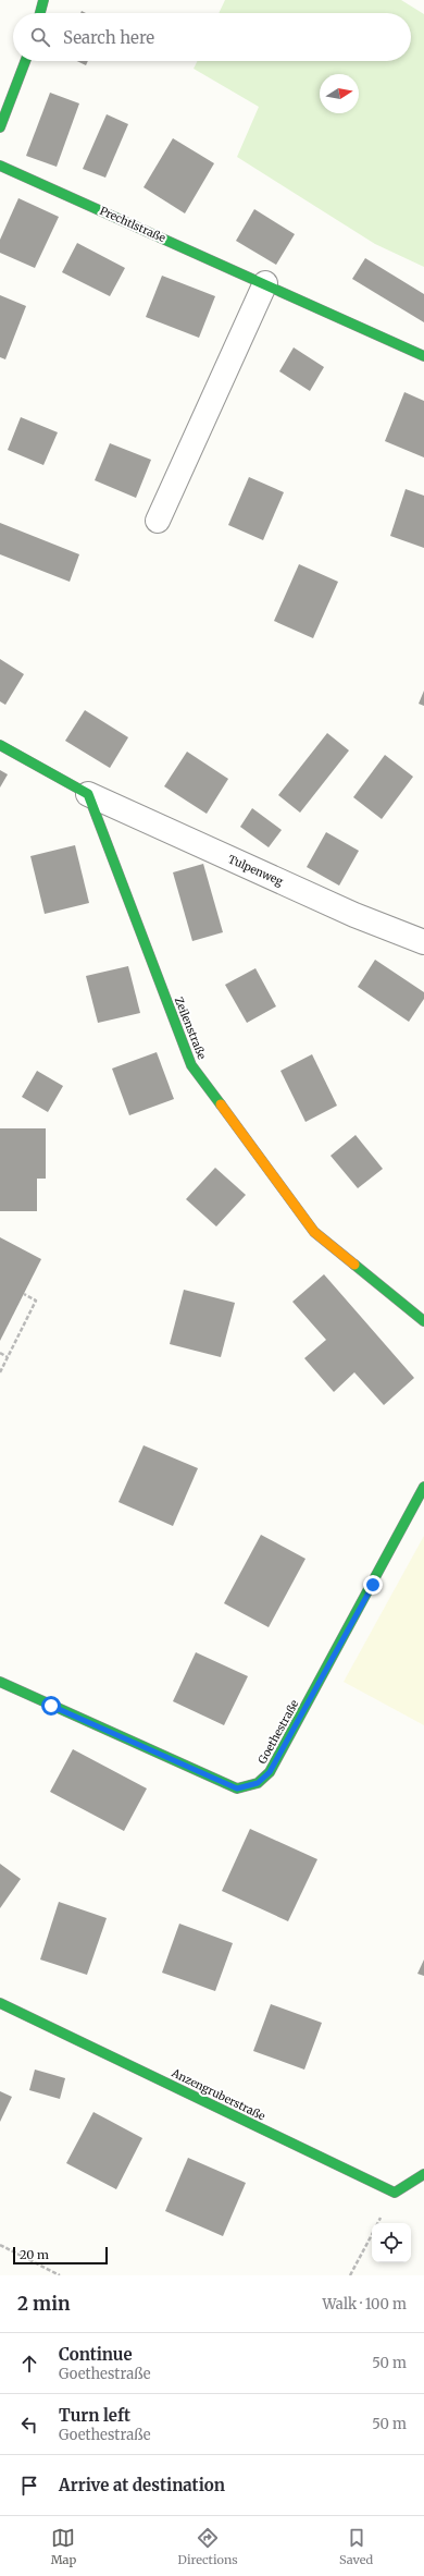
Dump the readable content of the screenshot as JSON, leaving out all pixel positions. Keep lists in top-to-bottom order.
{
  "streets": {
    "street": [
      "Prechtlstraße",
      "Tulpenweg",
      "Zeilenstraße",
      "Goethestraße",
      "Anzengruberstraße"
    ]
  },
  "crossings": [
    ["Tulpenweg", "Zeilenstraße"]
  ],
  "scale_bar": "20 m",
  "north": "right",
  "page": {
    "search": "Search here",
    "scale": "20 m",
    "heading": ["2 min", "Walk · 100 m"],
    "list": [
      ["Continue", "Goethestraße", "50 m"],
      ["Turn left", "Goethestraße", "50 m"],
      "Arrive at destination"
    ],
    "nav": ["Map", "Directions", "Saved"]
  }
}
